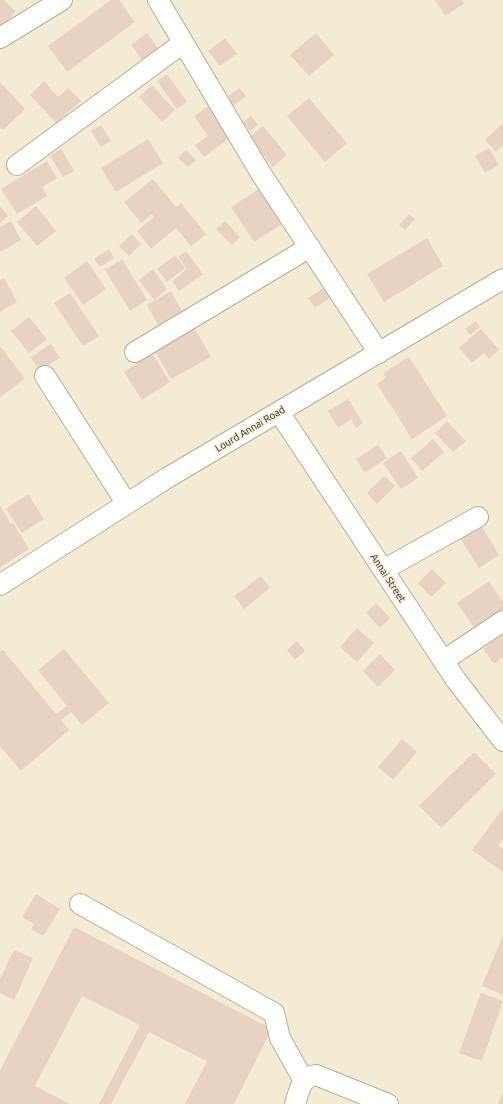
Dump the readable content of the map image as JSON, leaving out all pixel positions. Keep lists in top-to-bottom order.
{
  "streets": {
    "street": ["Lourd Annai Road", "Annai Street"]
  },
  "crossings": [
    ["Lourd Annai Road", "Annai Street"]
  ]
}
